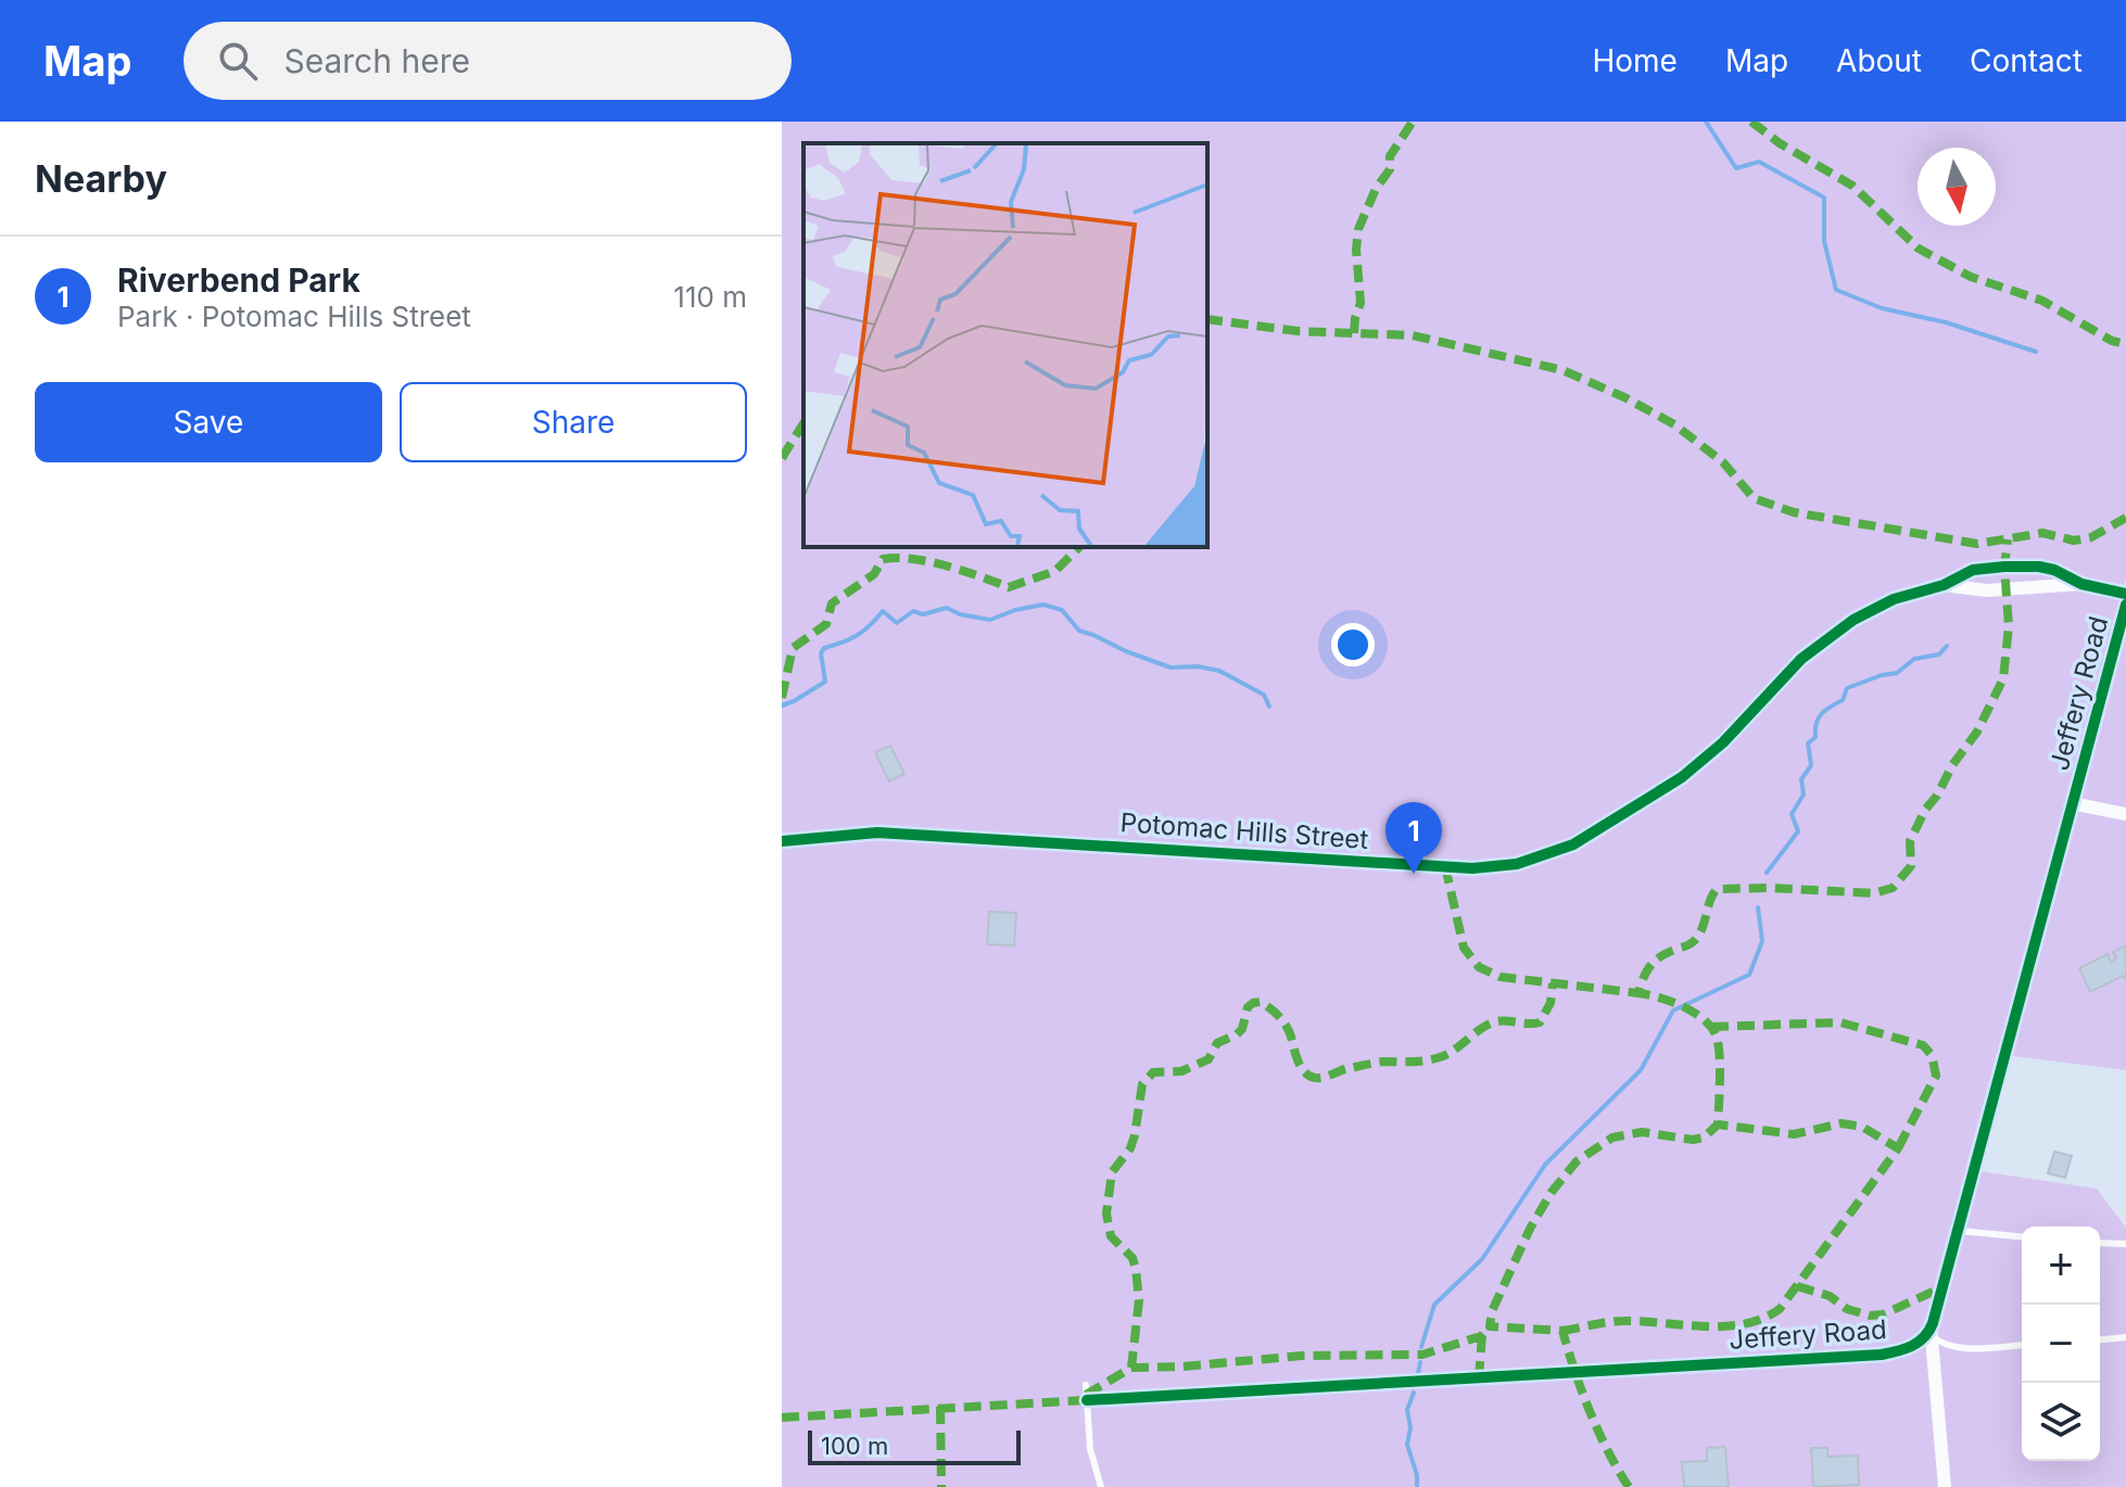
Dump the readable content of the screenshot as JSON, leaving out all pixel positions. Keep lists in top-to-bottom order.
{
  "streets": {
    "street": ["Jeffery Road", "Potomac Hills Street"]
  },
  "scale_bar": "100 m",
  "north": "bottom",
  "page": {
    "header": "Map",
    "search": "Search here",
    "nav": [
      "Home",
      "Map",
      "About",
      "Contact"
    ],
    "heading": "Nearby",
    "list": [
      {
        "mark": "1",
        "name": "Riverbend Park",
        "note": "Park · Potomac Hills Street",
        "value": "110 m"
      }
    ],
    "buttons": ["Save", "Share"],
    "pins": "1",
    "map_buttons": ["+", "−"],
    "scale": "100 m"
  }
}
